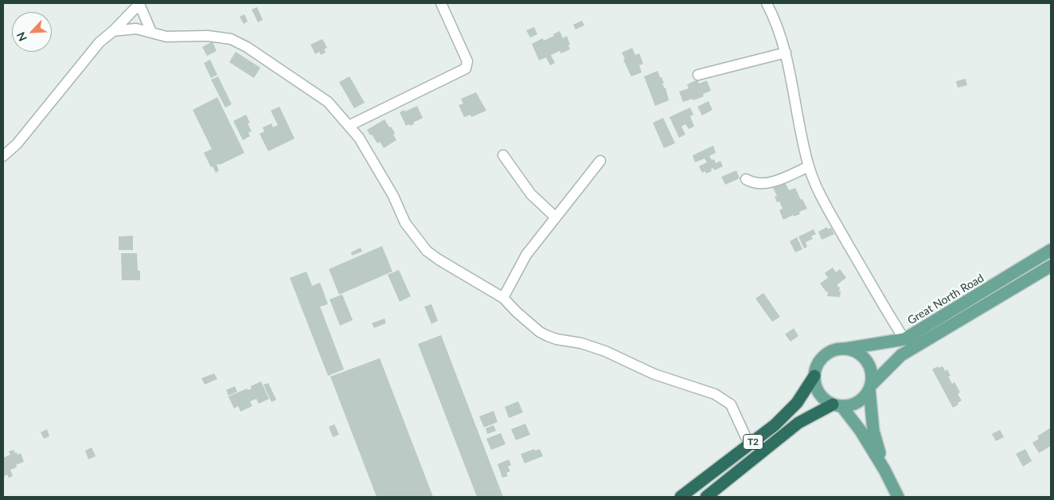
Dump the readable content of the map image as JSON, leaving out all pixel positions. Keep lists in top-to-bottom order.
{
  "streets": {
    "highway": ["T2"],
    "main road": ["Great North Road"]
  },
  "crossings": [
    ["Great North Road", "T2"]
  ],
  "north": "bottom left"
}
